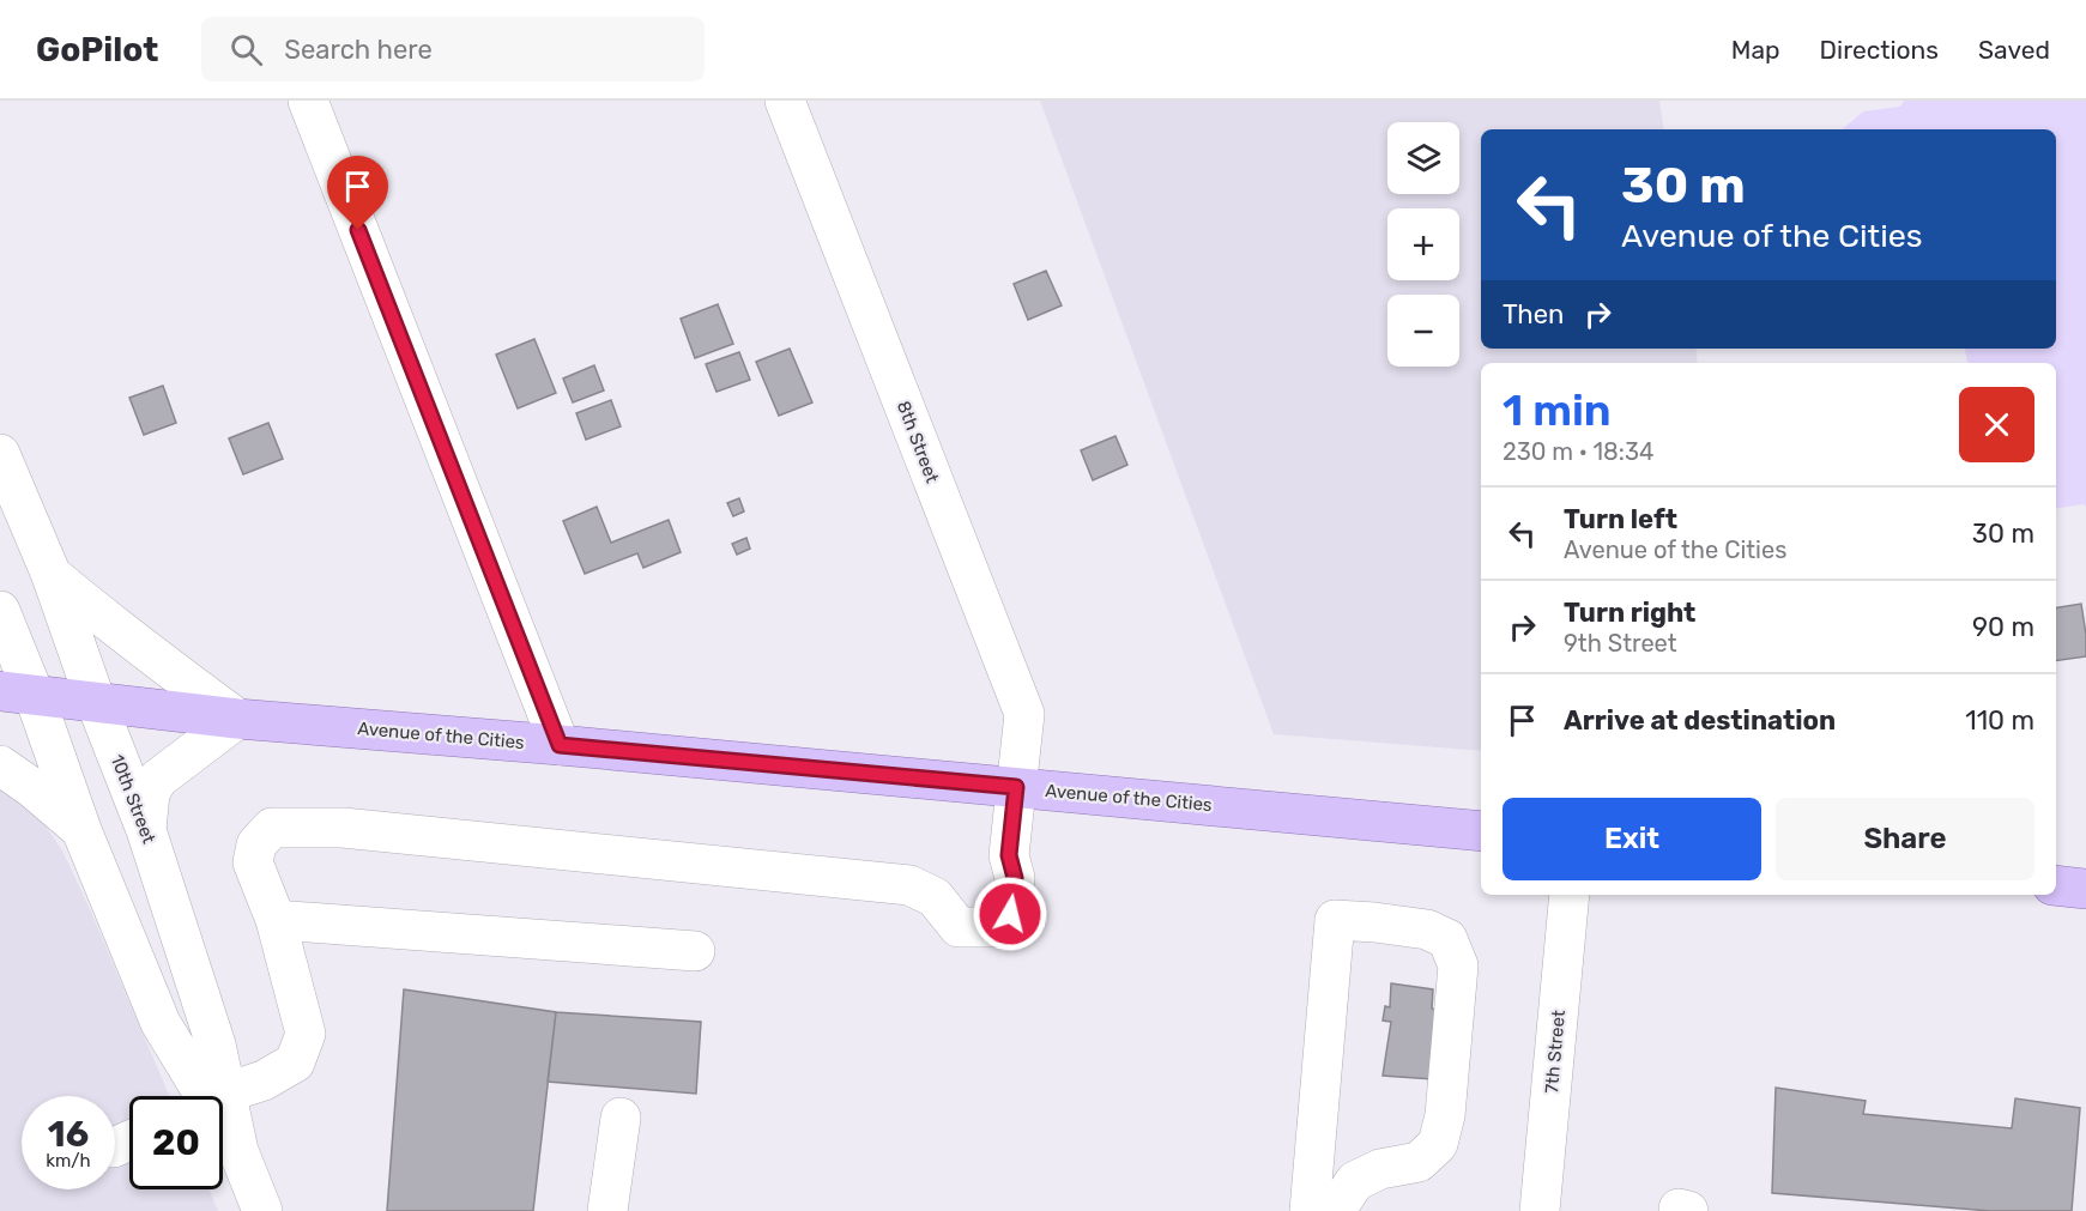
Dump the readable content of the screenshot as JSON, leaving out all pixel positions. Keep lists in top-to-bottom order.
{
  "streets": {
    "main road": ["Avenue of the Cities"],
    "street": ["8th Street", "10th Street", "7th Street"]
  },
  "crossings": [
    ["8th Street", "Avenue of the Cities"],
    ["Avenue of the Cities", "10th Street"]
  ],
  "page": {
    "header": "GoPilot",
    "search": "Search here",
    "nav": ["Map", "Directions", "Saved"],
    "map_buttons": ["+", "−"],
    "turn": ["30 m", "Avenue of the Cities"],
    "then": "Then",
    "heading": ["1 min", "230 m · 18:34"],
    "list": [
      {
        "name": "Turn left",
        "note": "Avenue of the Cities",
        "value": "30 m"
      },
      {
        "name": "Turn right",
        "note": "9th Street",
        "value": "90 m"
      },
      {
        "name": "Arrive at destination",
        "value": "110 m"
      }
    ],
    "buttons": ["Exit", "Share"],
    "speed": "16 km/h",
    "limit": "20"
  }
}
